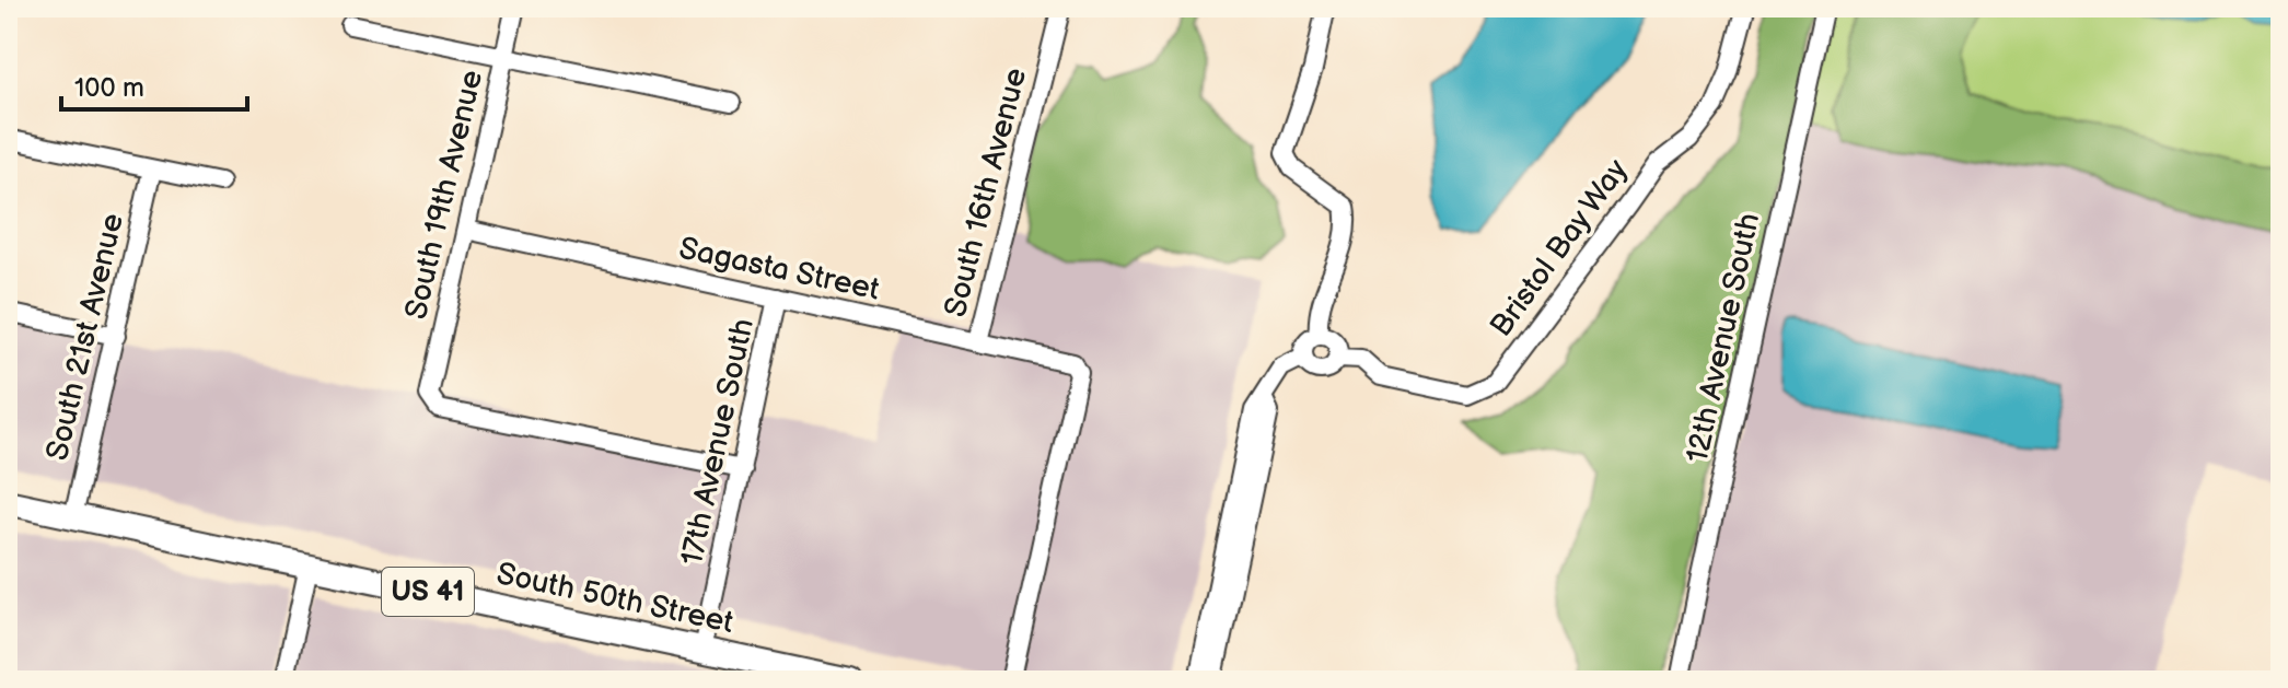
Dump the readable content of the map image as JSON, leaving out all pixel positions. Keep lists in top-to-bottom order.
{
  "streets": {
    "main road": ["US 41", "South 50th Street"],
    "street": [
      "South 16th Avenue",
      "South 19th Avenue",
      "Bristol Bay Way",
      "Sagasta Street",
      "South 21st Avenue",
      "12th Avenue South",
      "17th Avenue South"
    ]
  },
  "crossings": [
    ["South 16th Avenue", "Sagasta Street"],
    ["South 19th Avenue", "Sagasta Street"],
    ["South 19th Avenue", "17th Avenue South"],
    ["Sagasta Street", "17th Avenue South"],
    ["South 21st Avenue", "South 50th Street"],
    ["17th Avenue South", "South 50th Street"]
  ],
  "scale_bar": "100 m"
}
